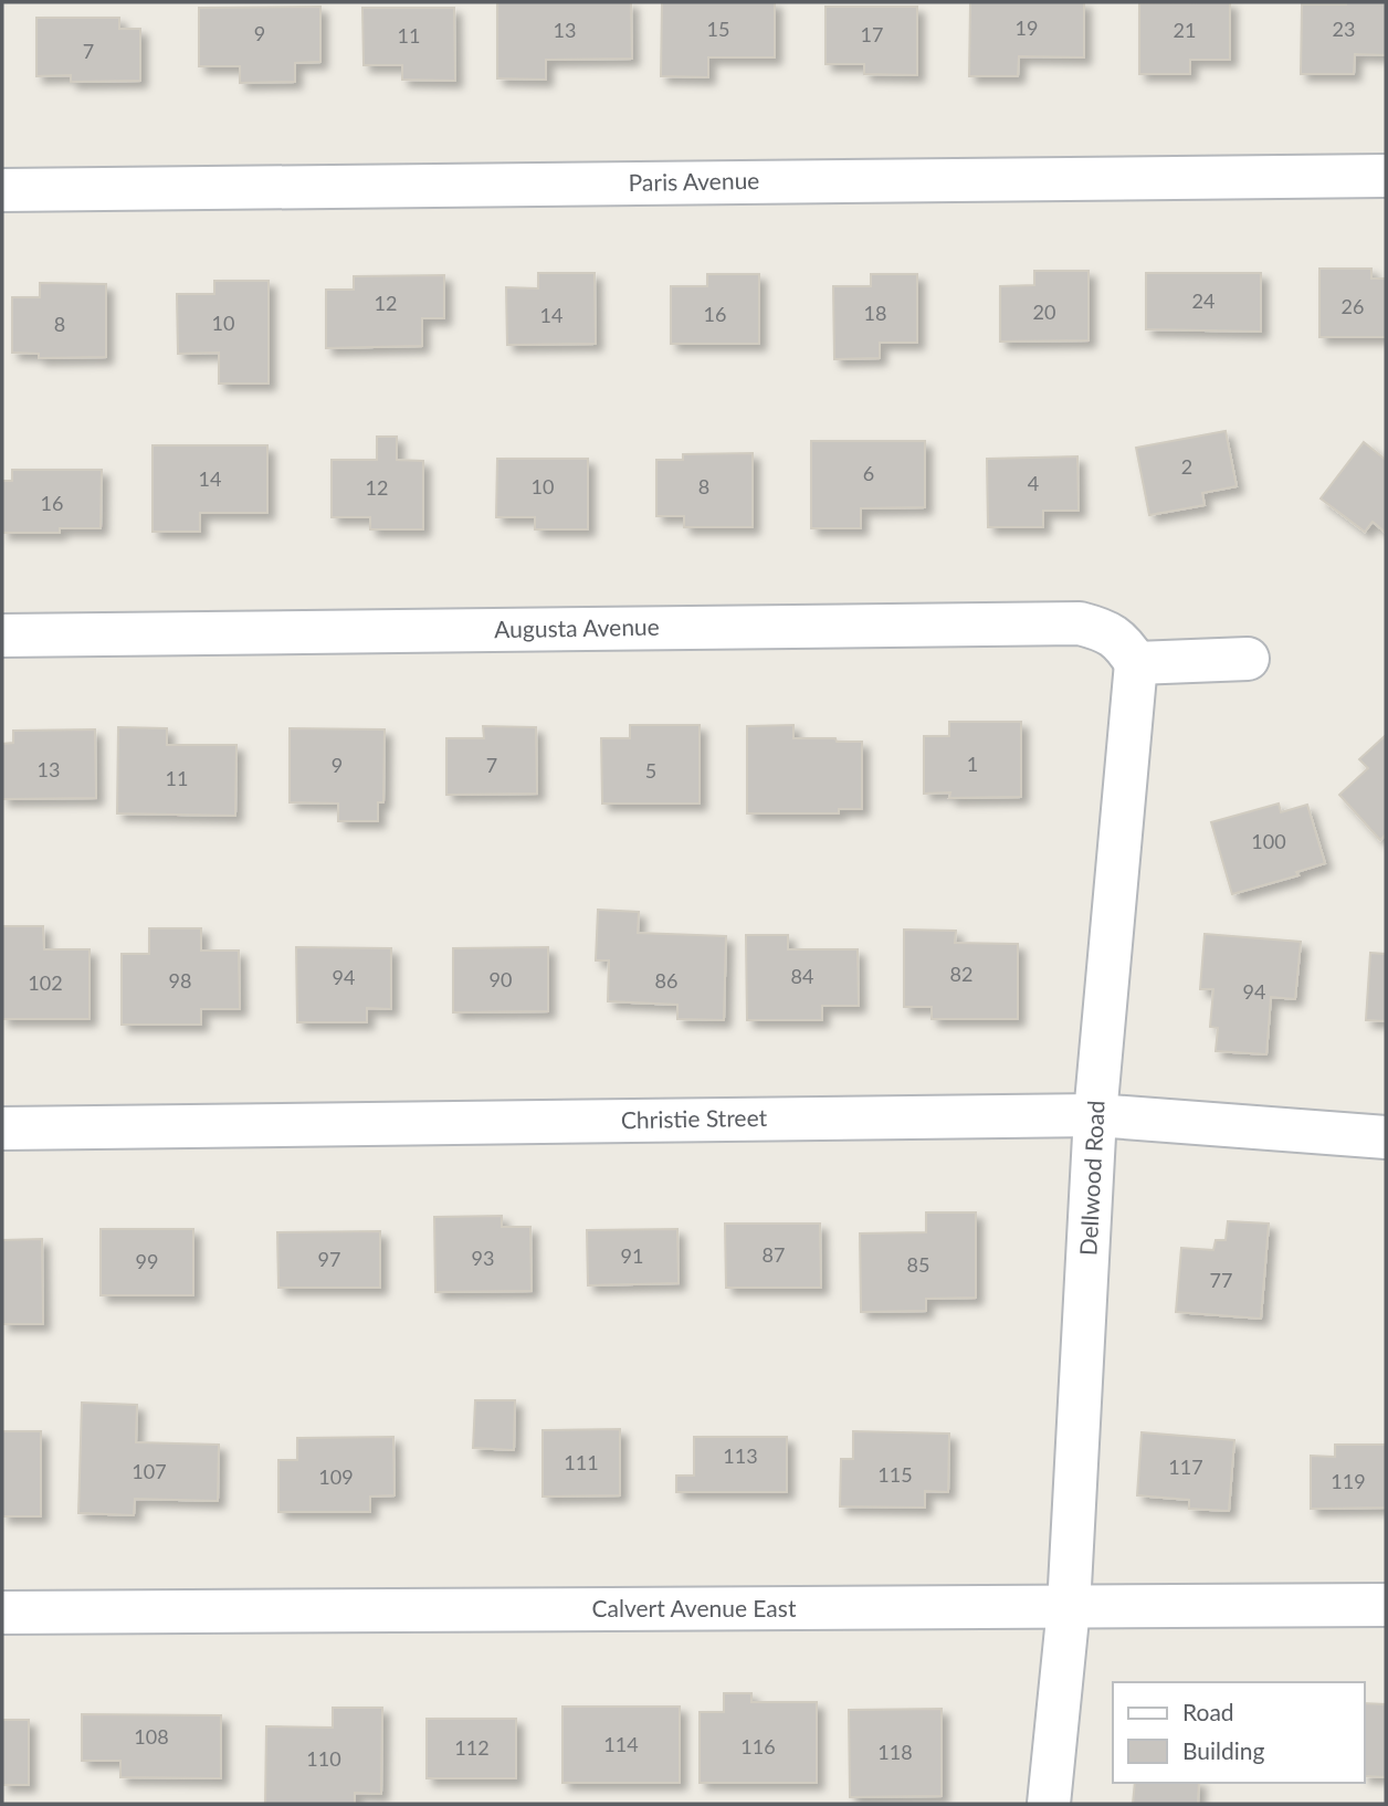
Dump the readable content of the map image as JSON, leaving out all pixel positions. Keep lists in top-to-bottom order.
{
  "streets": {
    "street": [
      "Paris Avenue",
      "Augusta Avenue",
      "Christie Street",
      "Dellwood Road",
      "Calvert Avenue East"
    ]
  },
  "crossings": [
    ["Augusta Avenue", "Dellwood Road"],
    ["Christie Street", "Dellwood Road"],
    ["Dellwood Road", "Calvert Avenue East"]
  ],
  "house_numbers": [
    "19",
    "15",
    "23",
    "13",
    "21",
    "9",
    "17",
    "11",
    "7",
    "24",
    "12",
    "26",
    "20",
    "18",
    "16",
    "14",
    "10",
    "8",
    "2",
    "6",
    "14",
    "4",
    "10",
    "8",
    "12",
    "16",
    "1",
    "9",
    "7",
    "13",
    "5",
    "11",
    "100",
    "82",
    "84",
    "94",
    "90",
    "98",
    "86",
    "102",
    "94",
    "87",
    "91",
    "93",
    "97",
    "99",
    "85",
    "77",
    "113",
    "111",
    "117",
    "107",
    "115",
    "109",
    "119",
    "108",
    "114",
    "116",
    "112",
    "118",
    "110"
  ],
  "legend": ["Road", "Building"]
}
